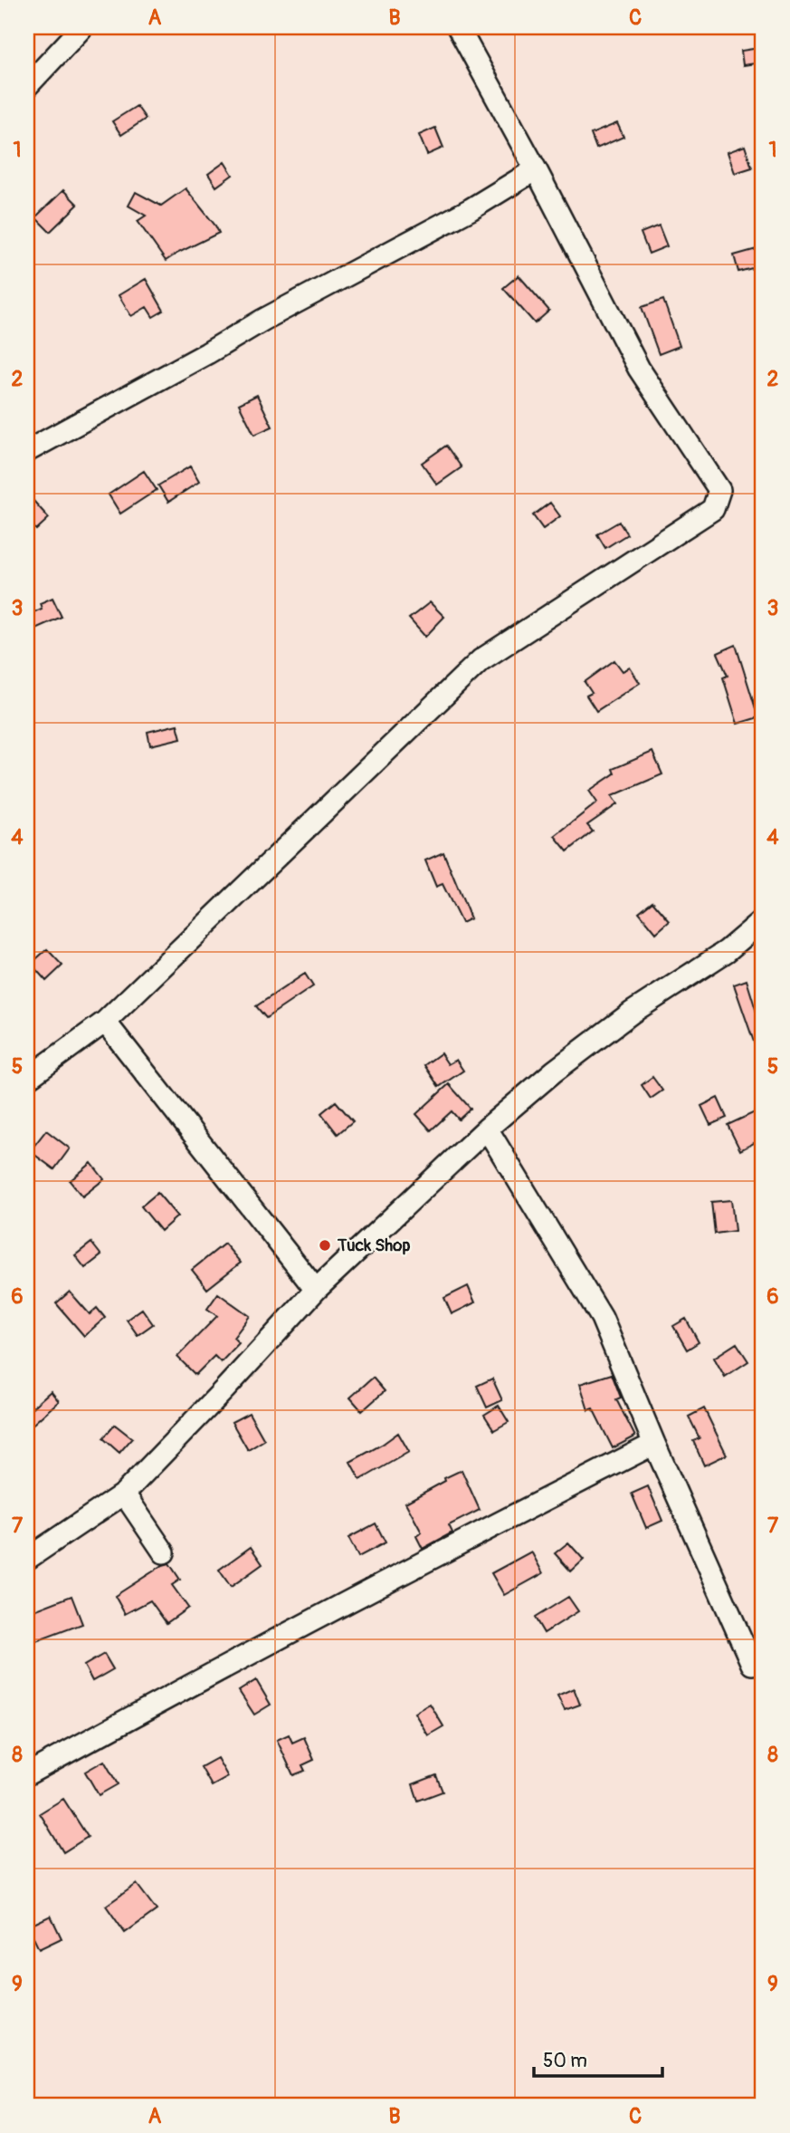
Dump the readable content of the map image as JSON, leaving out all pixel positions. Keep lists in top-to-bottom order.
{
  "places": ["Tuck Shop"],
  "scale_bar": "50 m",
  "grid": {
    "columns": ["A", "B", "C"],
    "rows": [
      "1",
      "2",
      "3",
      "4",
      "5",
      "6",
      "7",
      "8",
      "9"
    ]
  }
}
